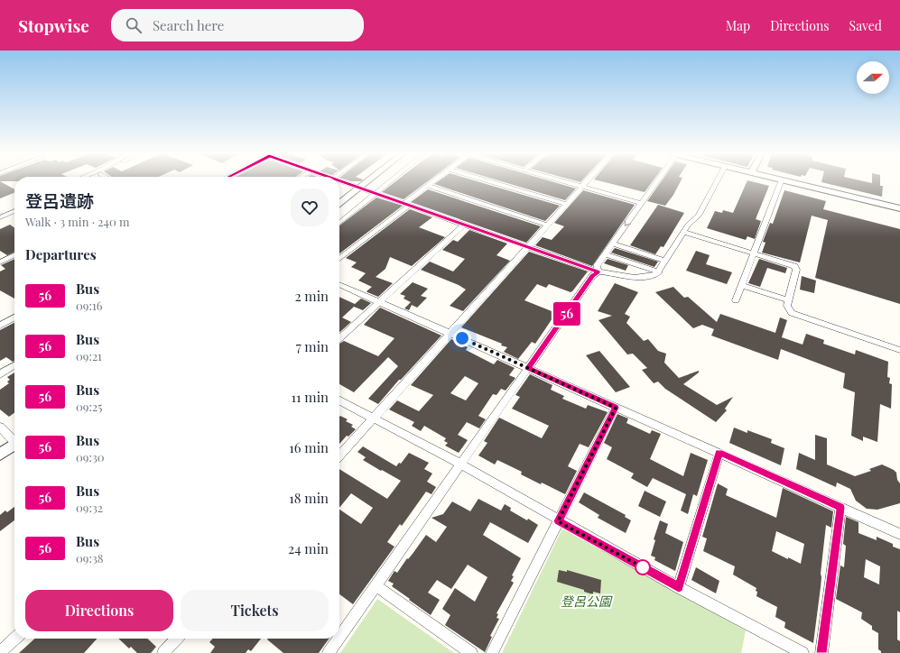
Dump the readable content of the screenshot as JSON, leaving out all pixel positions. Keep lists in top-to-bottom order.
{
  "parks": ["登呂公園"],
  "lines": ["bus line 56"],
  "north": "right",
  "page": {
    "header": "Stopwise",
    "search": "Search here",
    "nav": ["Map", "Directions", "Saved"],
    "on_map": "56",
    "heading": [
      ["登呂遺跡", "Walk · 3 min · 240 m"],
      "Departures"
    ],
    "list": [
      {
        "mark": "56",
        "name": "Bus",
        "note": "09:16",
        "value": "2 min"
      },
      {
        "mark": "56",
        "name": "Bus",
        "note": "09:21",
        "value": "7 min"
      },
      {
        "mark": "56",
        "name": "Bus",
        "note": "09:25",
        "value": "11 min"
      },
      {
        "mark": "56",
        "name": "Bus",
        "note": "09:30",
        "value": "16 min"
      },
      {
        "mark": "56",
        "name": "Bus",
        "note": "09:32",
        "value": "18 min"
      },
      {
        "mark": "56",
        "name": "Bus",
        "note": "09:38",
        "value": "24 min"
      }
    ],
    "buttons": ["Directions", "Tickets"]
  }
}
